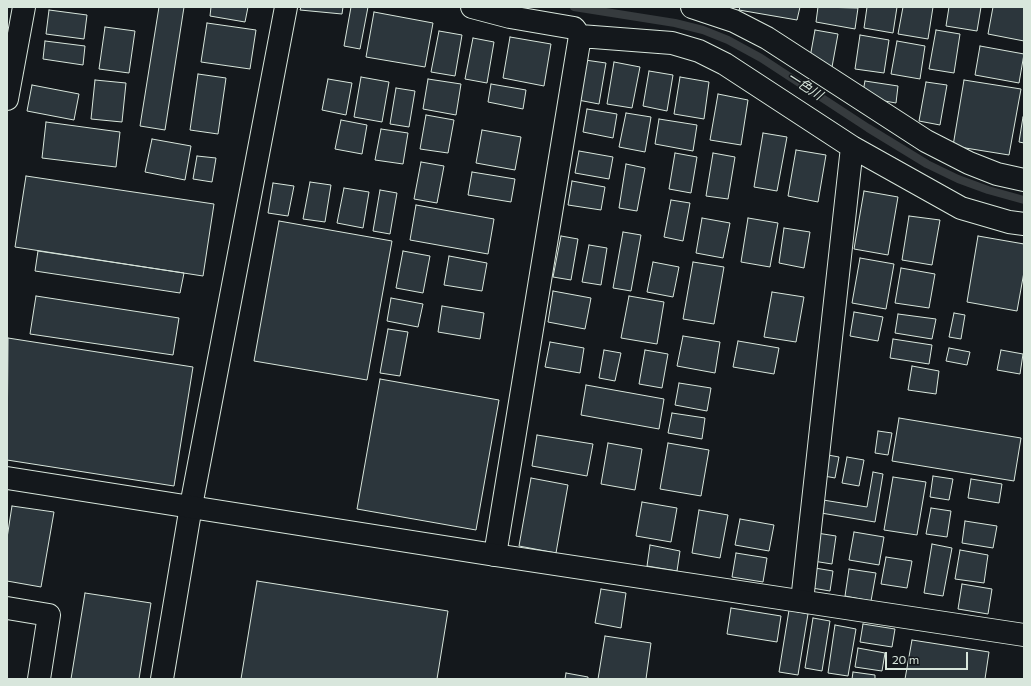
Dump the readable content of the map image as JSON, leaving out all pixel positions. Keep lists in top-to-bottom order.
{
  "water": ["一色川"],
  "scale_bar": "20 m"
}
